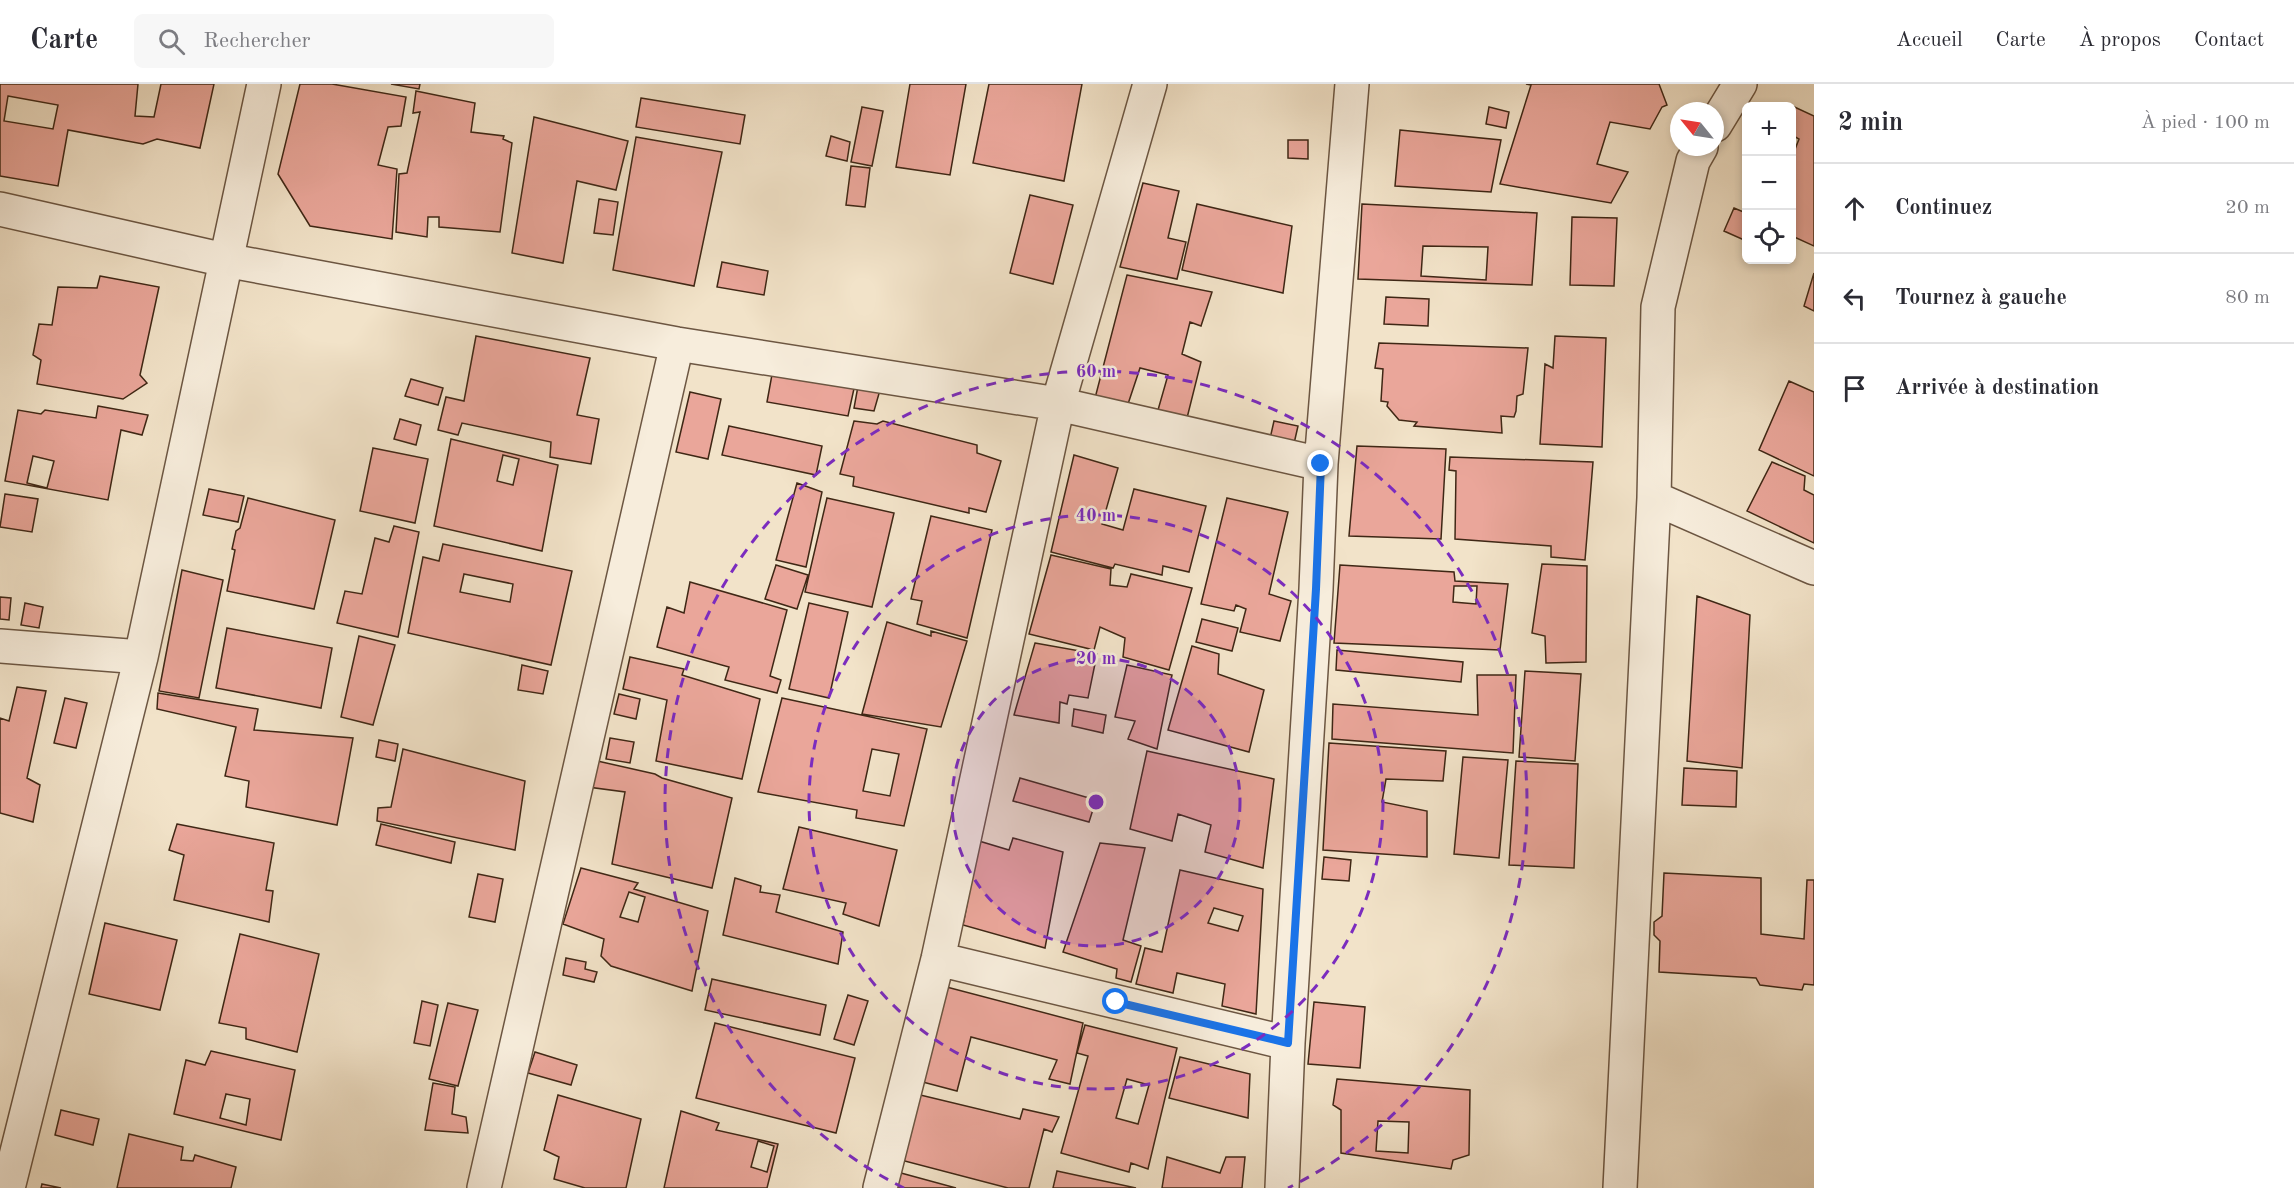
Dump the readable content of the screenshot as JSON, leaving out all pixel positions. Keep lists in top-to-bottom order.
{
  "north": "top left",
  "page": {
    "header": "Carte",
    "search": "Rechercher",
    "nav": [
      "Accueil",
      "Carte",
      "À propos",
      "Contact"
    ],
    "heading": ["2 min", "À pied · 100 m"],
    "map_buttons": ["+", "−"],
    "list": [
      ["Continuez", "20 m"],
      ["Tournez à gauche", "80 m"],
      "Arrivée à destination"
    ]
  },
  "rings": ["60 m", "40 m", "20 m"]
}
